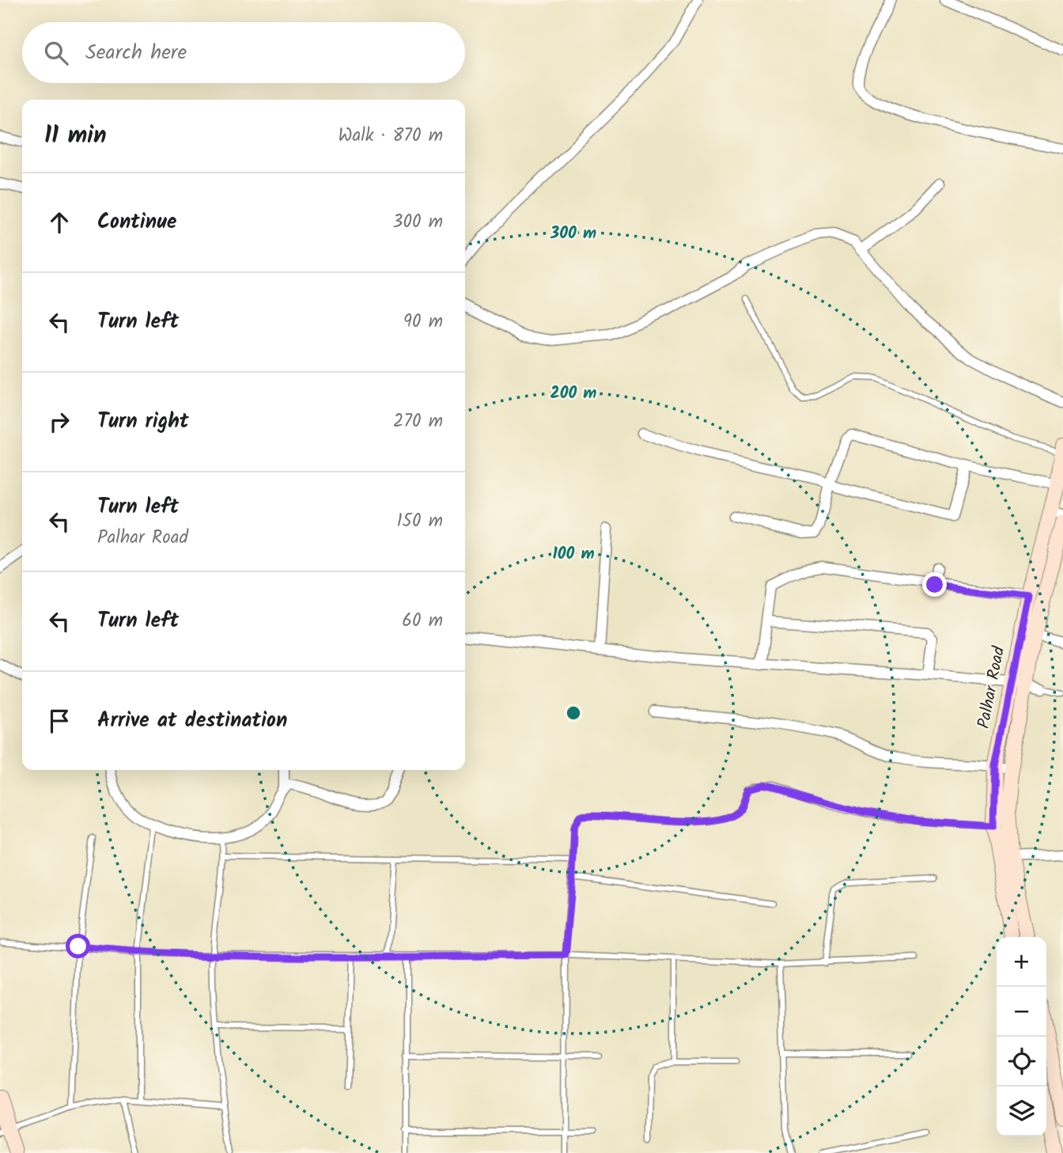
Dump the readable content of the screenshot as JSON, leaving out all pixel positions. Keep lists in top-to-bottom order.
{
  "streets": {
    "main road": ["Palhar Road"]
  },
  "page": {
    "search": "Search here",
    "heading": ["11 min", "Walk · 870 m"],
    "list": [
      ["Continue", "300 m"],
      ["Turn left", "90 m"],
      ["Turn right", "270 m"],
      ["Turn left", "Palhar Road", "150 m"],
      ["Turn left", "60 m"],
      "Arrive at destination"
    ],
    "map_buttons": ["+", "−"]
  },
  "rings": ["300 m", "200 m", "100 m"]
}
